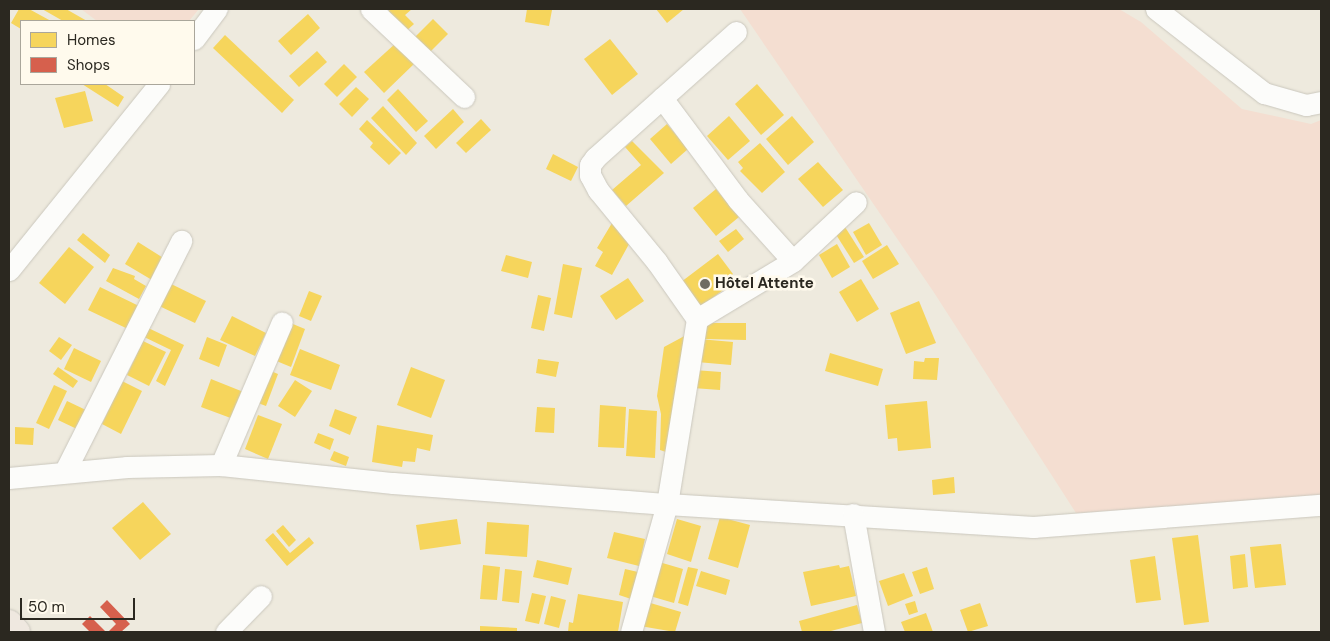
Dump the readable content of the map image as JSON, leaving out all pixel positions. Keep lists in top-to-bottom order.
{
  "places": ["Hôtel Attente"],
  "legend": ["Homes", "Shops"],
  "scale_bar": "50 m"
}
